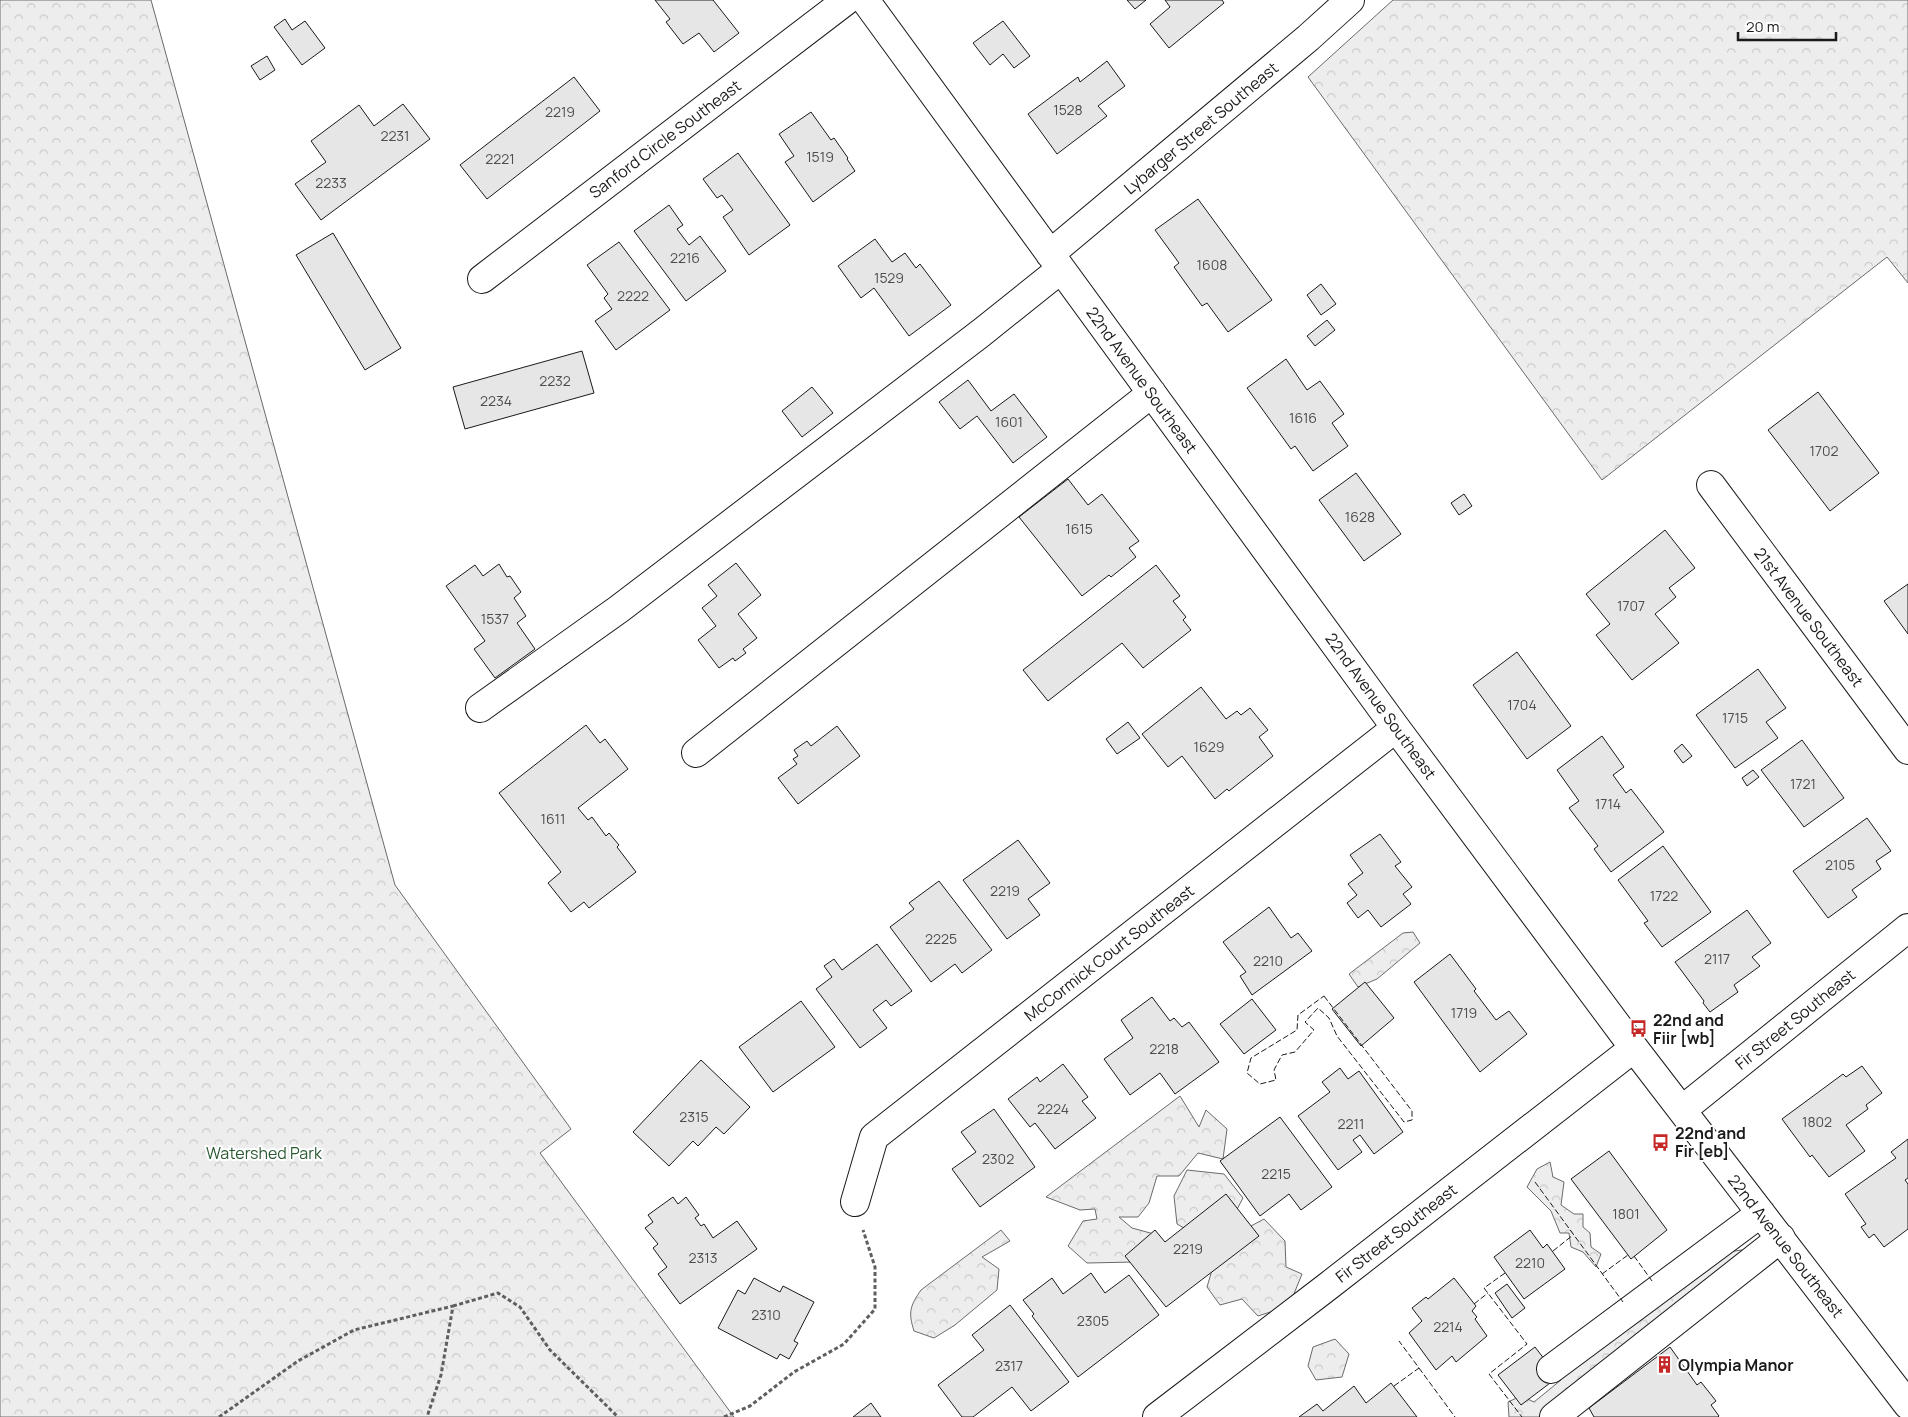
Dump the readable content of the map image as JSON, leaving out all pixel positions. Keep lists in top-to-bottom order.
{
  "streets": {
    "street": [
      "Lybarger Street Southeast",
      "Sanford Circle Southeast",
      "22nd Avenue Southeast",
      "21st Avenue Southeast",
      "McCormick Court Southeast",
      "Fir Street Southeast"
    ]
  },
  "crossings": [
    ["Lybarger Street Southeast", "22nd Avenue Southeast"],
    ["22nd Avenue Southeast", "McCormick Court Southeast"],
    ["22nd Avenue Southeast", "Fir Street Southeast"]
  ],
  "parks": ["Watershed Park"],
  "places": {
    "bus stop": ["22nd and Fiir [wb]", "22nd and Fir [eb]"],
    "building": ["Olympia Manor"]
  },
  "house_numbers": [
    "1528",
    "2219",
    "2231",
    "1519",
    "2221",
    "2233",
    "2216",
    "1608",
    "1529",
    "2222",
    "2232",
    "2234",
    "1616",
    "1601",
    "1702",
    "1628",
    "1615",
    "1707",
    "1537",
    "1704",
    "1715",
    "1629",
    "1721",
    "1714",
    "1611",
    "2105",
    "2219",
    "1722",
    "2225",
    "2117",
    "2210",
    "1719",
    "2218",
    "2224",
    "2315",
    "1802",
    "2211",
    "2302",
    "2215",
    "1801",
    "2219",
    "2313",
    "2210",
    "2310",
    "2305",
    "2214",
    "2317"
  ],
  "scale_bar": "20 m"
}
